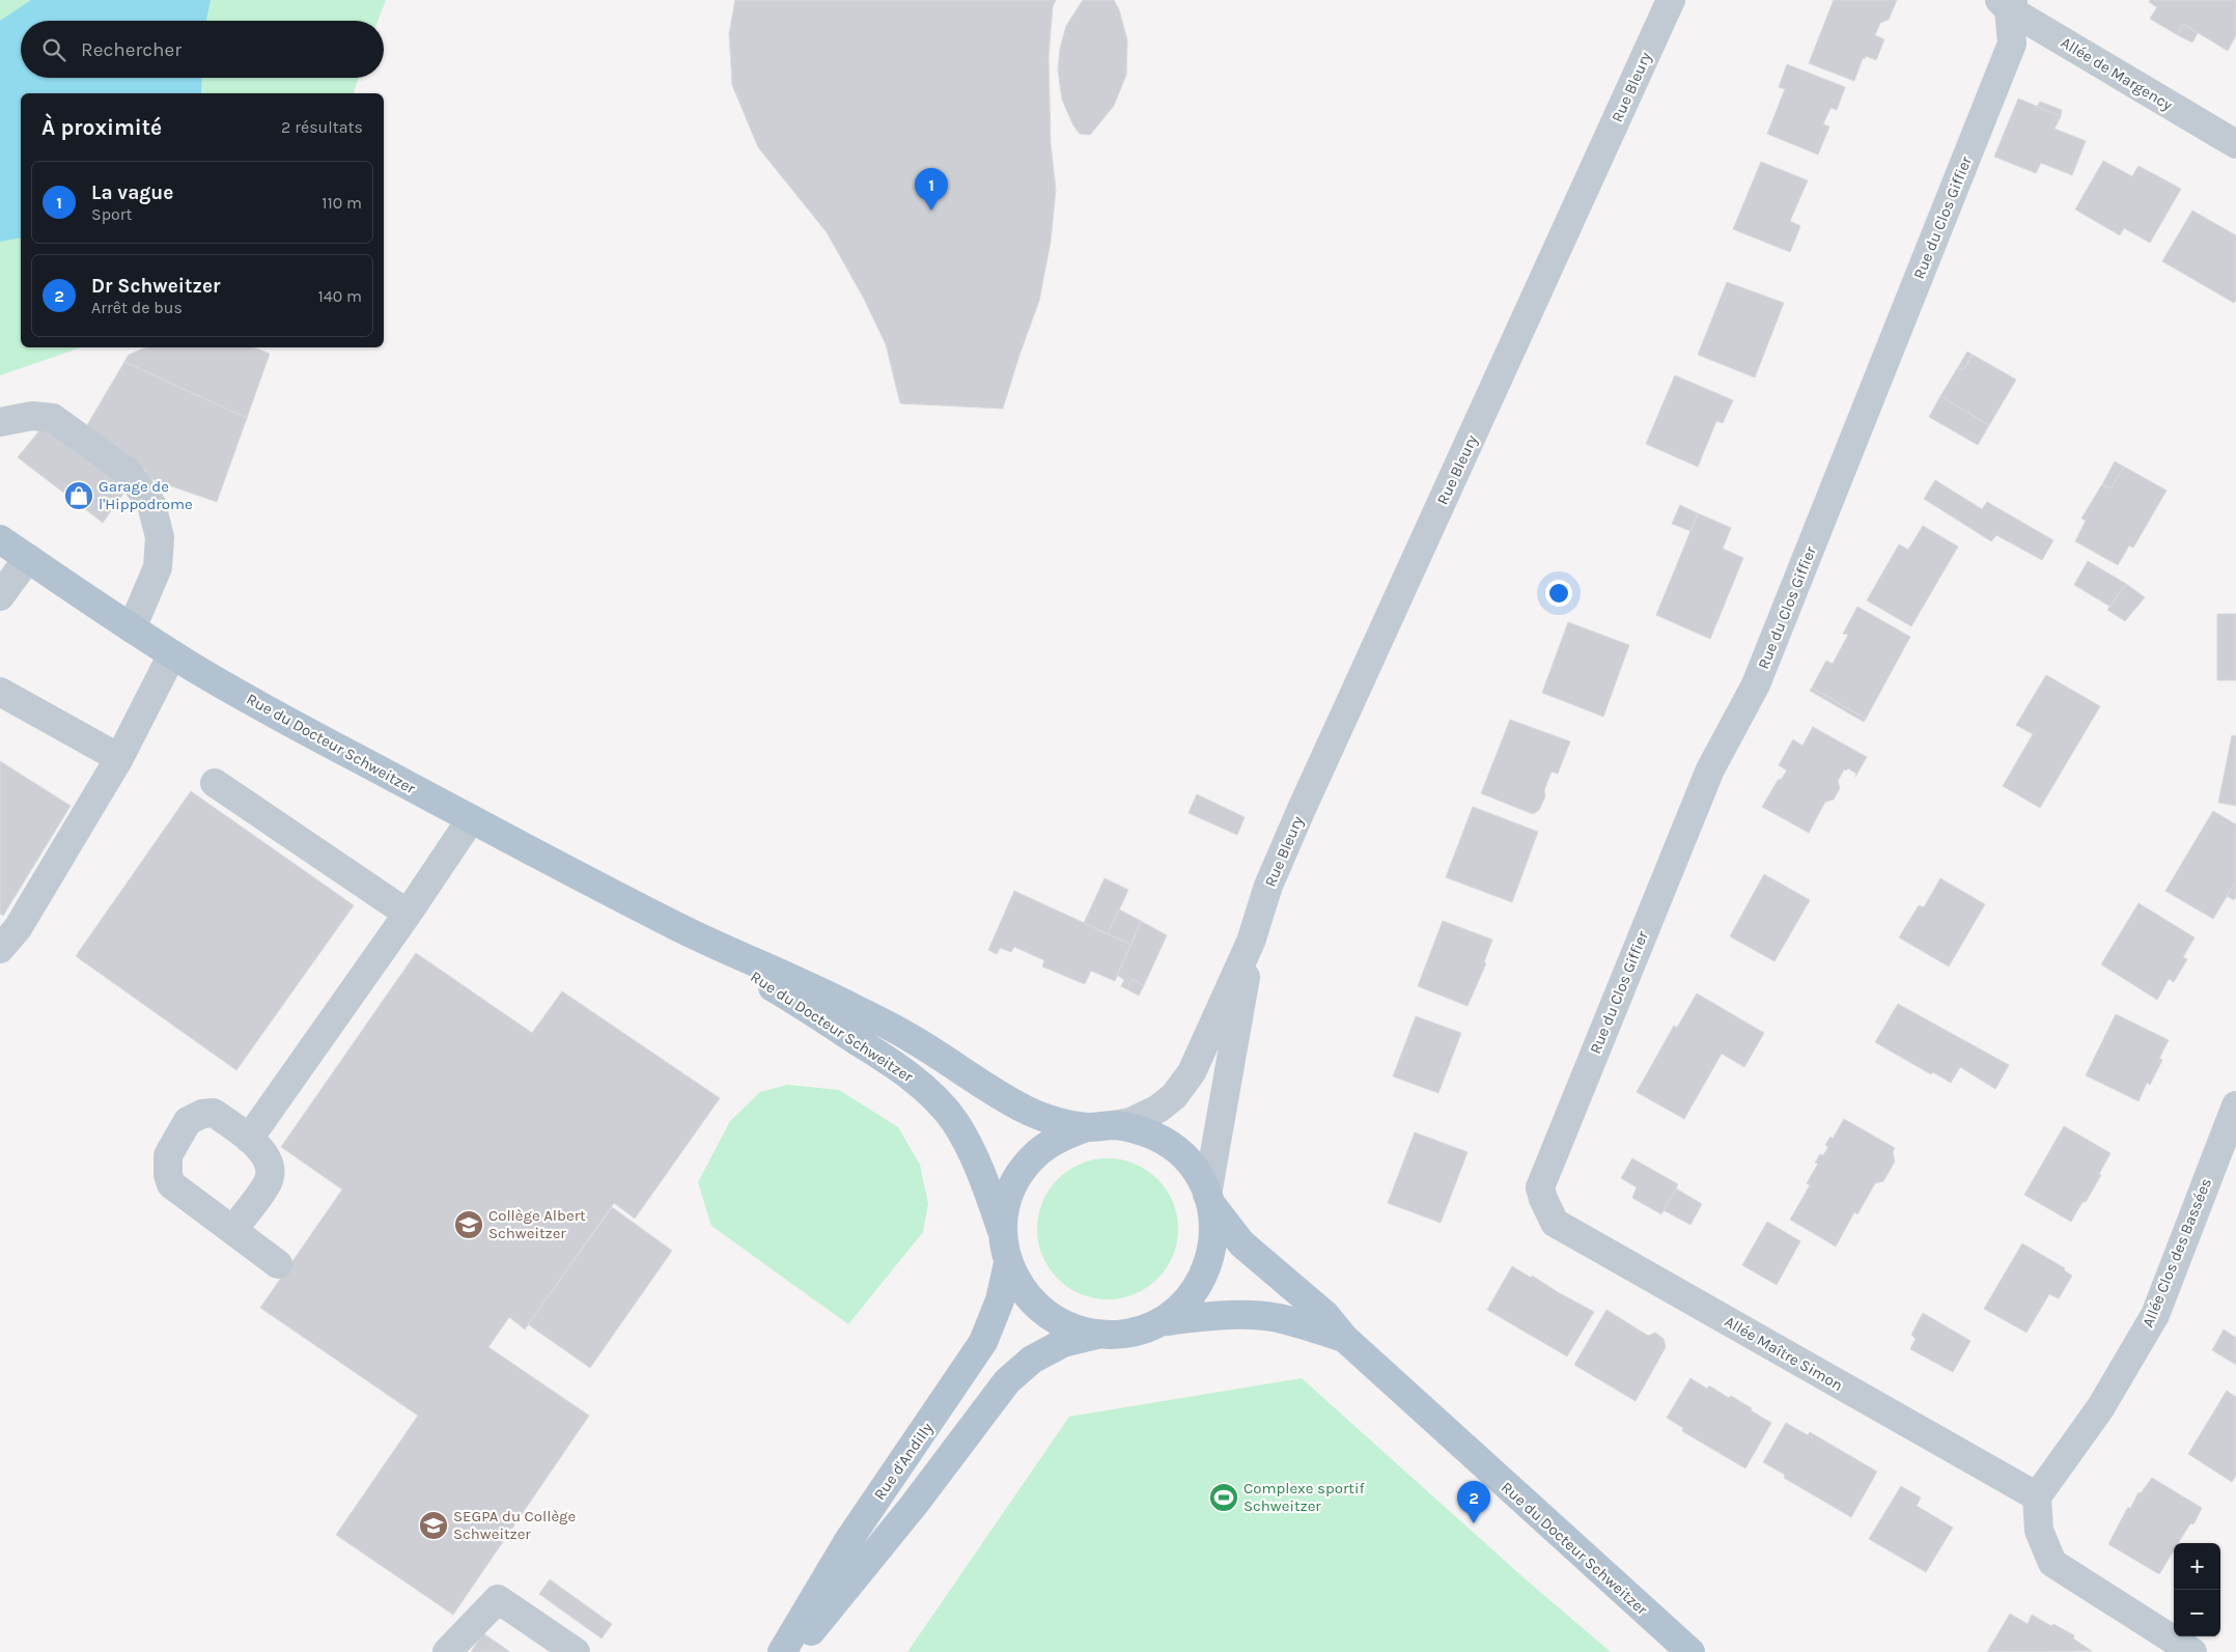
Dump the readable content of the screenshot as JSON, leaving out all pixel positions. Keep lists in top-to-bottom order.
{
  "streets": {
    "main road": ["Rue du Docteur Schweitzer", "Rue d'Andilly"],
    "street": [
      "Allée de Margency",
      "Rue Bleury",
      "Rue du Clos Giffier",
      "Allée Clos des Bassées",
      "Allée Maître Simon"
    ]
  },
  "crossings": [
    ["Allée de Margency", "Rue du Clos Giffier"],
    ["Rue Bleury", "Rue du Docteur Schweitzer"],
    ["Rue du Clos Giffier", "Allée Maître Simon"],
    ["Rue du Docteur Schweitzer", "Rue d'Andilly"],
    ["Allée Clos des Bassées", "Allée Maître Simon"]
  ],
  "places": {
    "shop": ["Garage de l'Hippodrome"],
    "school or university": ["Collège Albert Schweitzer", "SEGPA du Collège Schweitzer"],
    "sports": ["Complexe sportif Schweitzer"]
  },
  "page": {
    "search": "Rechercher",
    "heading": ["À proximité", "2 résultats"],
    "list": [
      {
        "mark": "1",
        "name": "La vague",
        "note": "Sport",
        "value": "110 m"
      },
      {
        "mark": "2",
        "name": "Dr Schweitzer",
        "note": "Arrêt de bus",
        "value": "140 m"
      }
    ],
    "pins": ["1", "2"],
    "map_buttons": ["+", "−"]
  }
}
